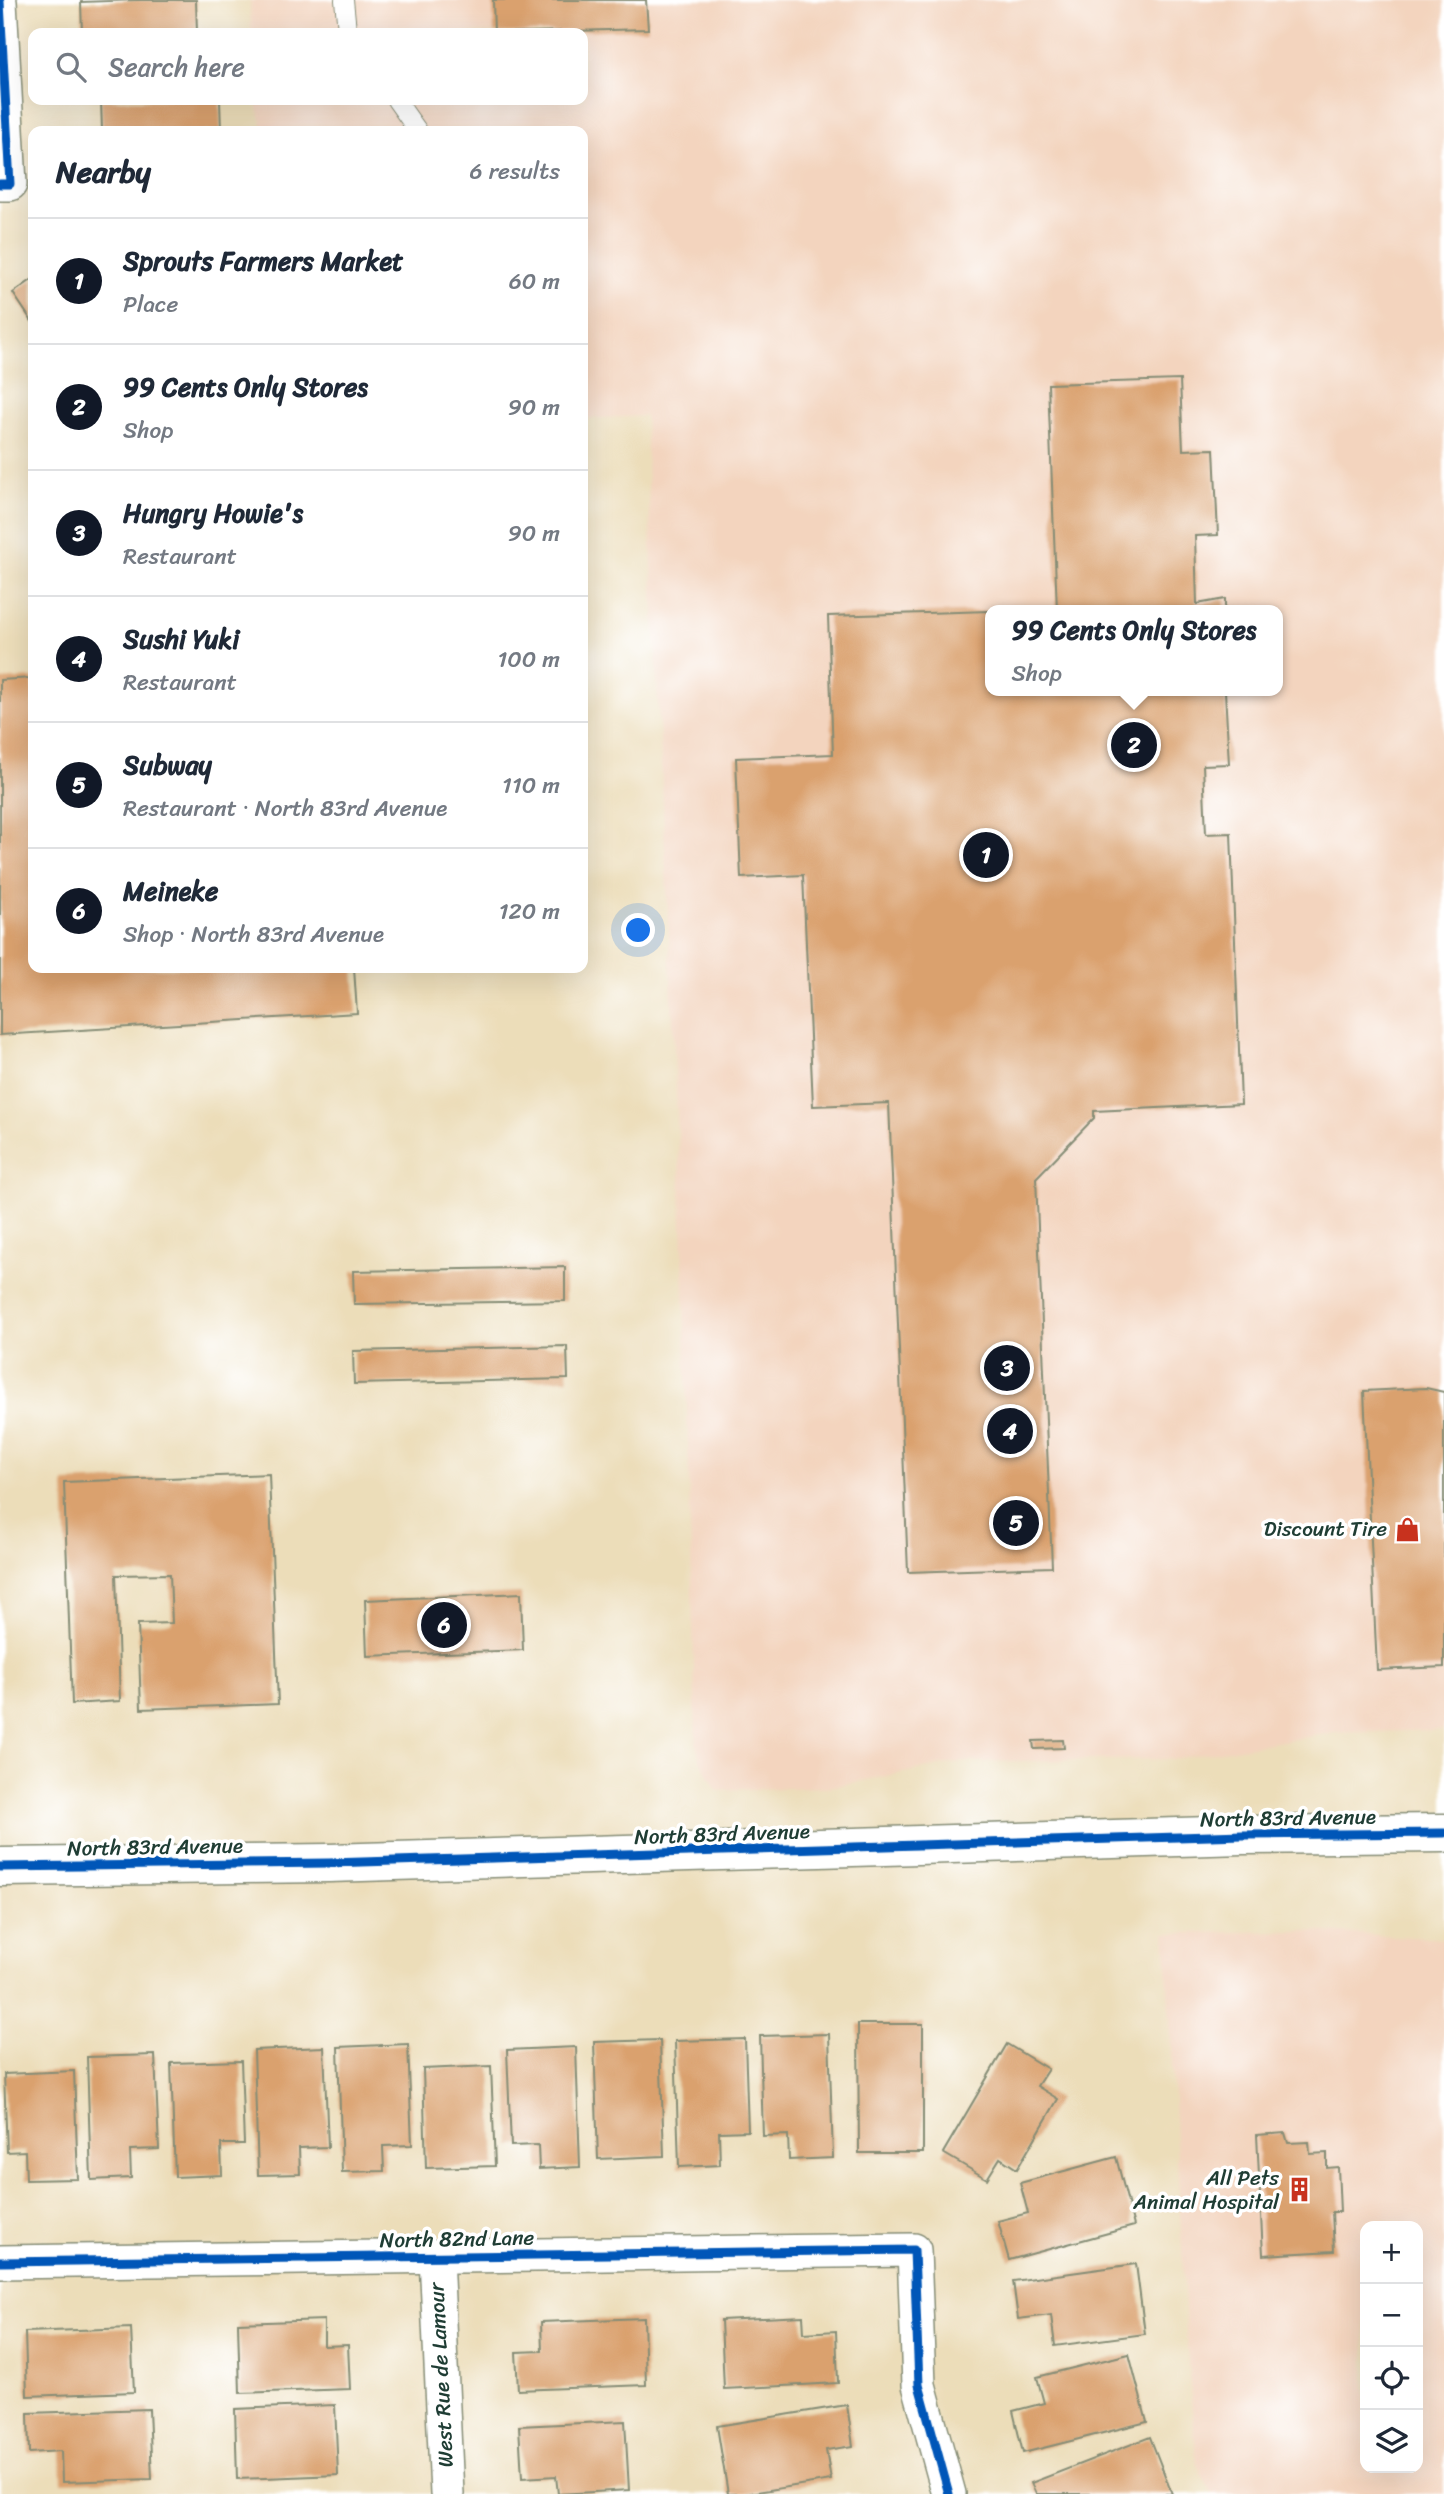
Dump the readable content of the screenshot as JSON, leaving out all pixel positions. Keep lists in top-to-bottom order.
{
  "streets": {
    "main road": ["North 83rd Avenue"],
    "street": ["North 82nd Lane", "West Rue de Lamour"]
  },
  "crossings": [
    ["North 82nd Lane", "West Rue de Lamour"]
  ],
  "places": {
    "shop": ["Discount Tire"],
    "building": ["All Pets Animal Hospital"]
  },
  "page": {
    "search": "Search here",
    "heading": ["Nearby", "6 results"],
    "list": [
      {
        "mark": "1",
        "name": "Sprouts Farmers Market",
        "note": "Place",
        "value": "60 m"
      },
      {
        "mark": "2",
        "name": "99 Cents Only Stores",
        "note": "Shop",
        "value": "90 m"
      },
      {
        "mark": "3",
        "name": "Hungry Howie's",
        "note": "Restaurant",
        "value": "90 m"
      },
      {
        "mark": "4",
        "name": "Sushi Yuki",
        "note": "Restaurant",
        "value": "100 m"
      },
      {
        "mark": "5",
        "name": "Subway",
        "note": "Restaurant · North 83rd Avenue",
        "value": "110 m"
      },
      {
        "mark": "6",
        "name": "Meineke",
        "note": "Shop · North 83rd Avenue",
        "value": "120 m"
      }
    ],
    "popup": ["99 Cents Only Stores", "Shop"],
    "pins": [
      "2",
      "1",
      "3",
      "4",
      "5",
      "6"
    ],
    "map_buttons": ["+", "−"]
  }
}
